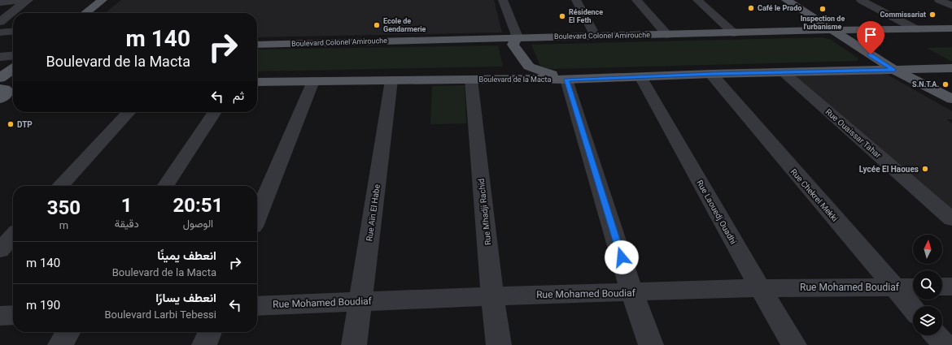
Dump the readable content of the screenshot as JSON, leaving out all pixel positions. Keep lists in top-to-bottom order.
{
  "streets": {
    "main road": ["Boulevard Colonel Amirouche", "Boulevard de la Macta"],
    "street": [
      "Rue Ouaissar Tahar",
      "Rue Chekrel Mekki",
      "Rue Mhadji Rachid",
      "Rue Laouedj Ouadhi",
      "Rue Aïn El Habe",
      "Rue Mohamed Boudiaf"
    ]
  },
  "crossings": [
    ["Boulevard de la Macta", "Rue Ouaissar Tahar"],
    ["Boulevard de la Macta", "Rue Chekrel Mekki"],
    ["Boulevard de la Macta", "Rue Mhadji Rachid"],
    ["Boulevard de la Macta", "Rue Laouedj Ouadhi"],
    ["Boulevard de la Macta", "Rue Aïn El Habe"],
    ["Rue Chekrel Mekki", "Rue Mohamed Boudiaf"],
    ["Rue Mhadji Rachid", "Rue Mohamed Boudiaf"],
    ["Rue Laouedj Ouadhi", "Rue Mohamed Boudiaf"],
    ["Rue Aïn El Habe", "Rue Mohamed Boudiaf"]
  ],
  "places": [
    "Café le Prado",
    "Inspection de l'urbanisme",
    "Commissariat",
    "Résidence El Feth",
    "Ecole de Gendarmerie",
    "S.N.T.A.",
    "DTP",
    "Lycée El Haoues"
  ],
  "north": "top",
  "page": {
    "turn": ["140 m", "Boulevard de la Macta"],
    "then": "ثم",
    "eta": [
      "20:51",
      "الوصول",
      "1",
      "دقيقة",
      "350",
      "m"
    ],
    "list": [
      {
        "name": "انعطف يمينًا",
        "note": "Boulevard de la Macta",
        "value": "140 m"
      },
      {
        "name": "انعطف يسارًا",
        "note": "Boulevard Larbi Tebessi",
        "value": "190 m"
      }
    ]
  }
}
